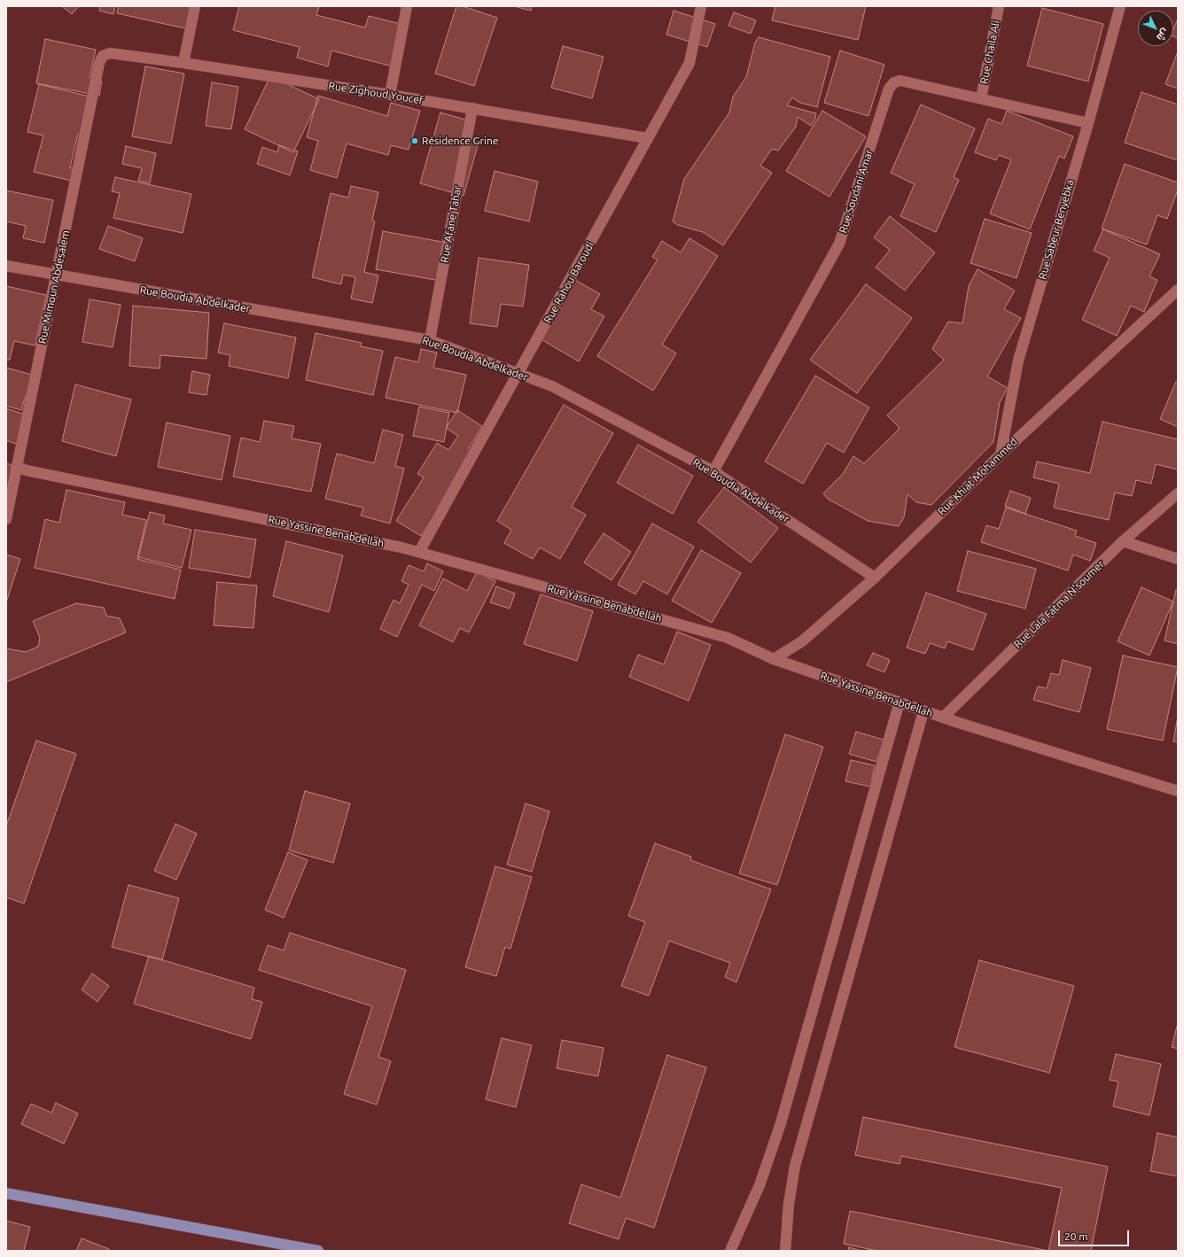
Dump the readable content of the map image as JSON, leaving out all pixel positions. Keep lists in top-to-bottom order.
{
  "streets": {
    "street": [
      "Rue Chaila Ali",
      "Rue Zighoud Youcef",
      "Rue Soudani Amar",
      "Rue Afane Tahar",
      "Rue Sabeur Benyebka",
      "Rue Rahou Baroudi",
      "Rue Mimoun Abdesalem",
      "Rue Boudia Abdelkader",
      "Rue Khiat Mohammed",
      "Rue Yassine Benabdellah",
      "Rue Lala Fatma N'soumer"
    ]
  },
  "crossings": [
    ["Rue Chaila Ali", "Rue Soudani Amar"],
    ["Rue Zighoud Youcef", "Rue Afane Tahar"],
    ["Rue Zighoud Youcef", "Rue Rahou Baroudi"],
    ["Rue Zighoud Youcef", "Rue Mimoun Abdesalem"],
    ["Rue Soudani Amar", "Rue Sabeur Benyebka"],
    ["Rue Soudani Amar", "Rue Boudia Abdelkader"],
    ["Rue Afane Tahar", "Rue Boudia Abdelkader"],
    ["Rue Sabeur Benyebka", "Rue Khiat Mohammed"],
    ["Rue Rahou Baroudi", "Rue Boudia Abdelkader"],
    ["Rue Rahou Baroudi", "Rue Yassine Benabdellah"],
    ["Rue Mimoun Abdesalem", "Rue Boudia Abdelkader"],
    ["Rue Mimoun Abdesalem", "Rue Yassine Benabdellah"],
    ["Rue Boudia Abdelkader", "Rue Khiat Mohammed"],
    ["Rue Khiat Mohammed", "Rue Yassine Benabdellah"],
    ["Rue Yassine Benabdellah", "Rue Lala Fatma N'soumer"]
  ],
  "places": ["Résidence Grine"],
  "scale_bar": "20 m",
  "north": "bottom right"
}
